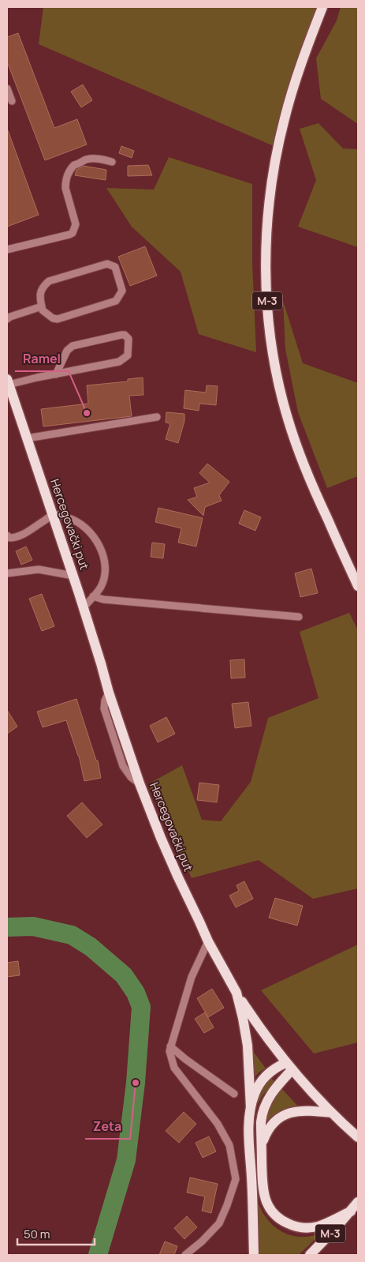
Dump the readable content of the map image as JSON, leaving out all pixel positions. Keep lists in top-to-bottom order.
{
  "streets": {
    "main road": ["M-3", "Hercegovački put"]
  },
  "places": ["Ramel", "Zeta"],
  "scale_bar": "50 m"
}
